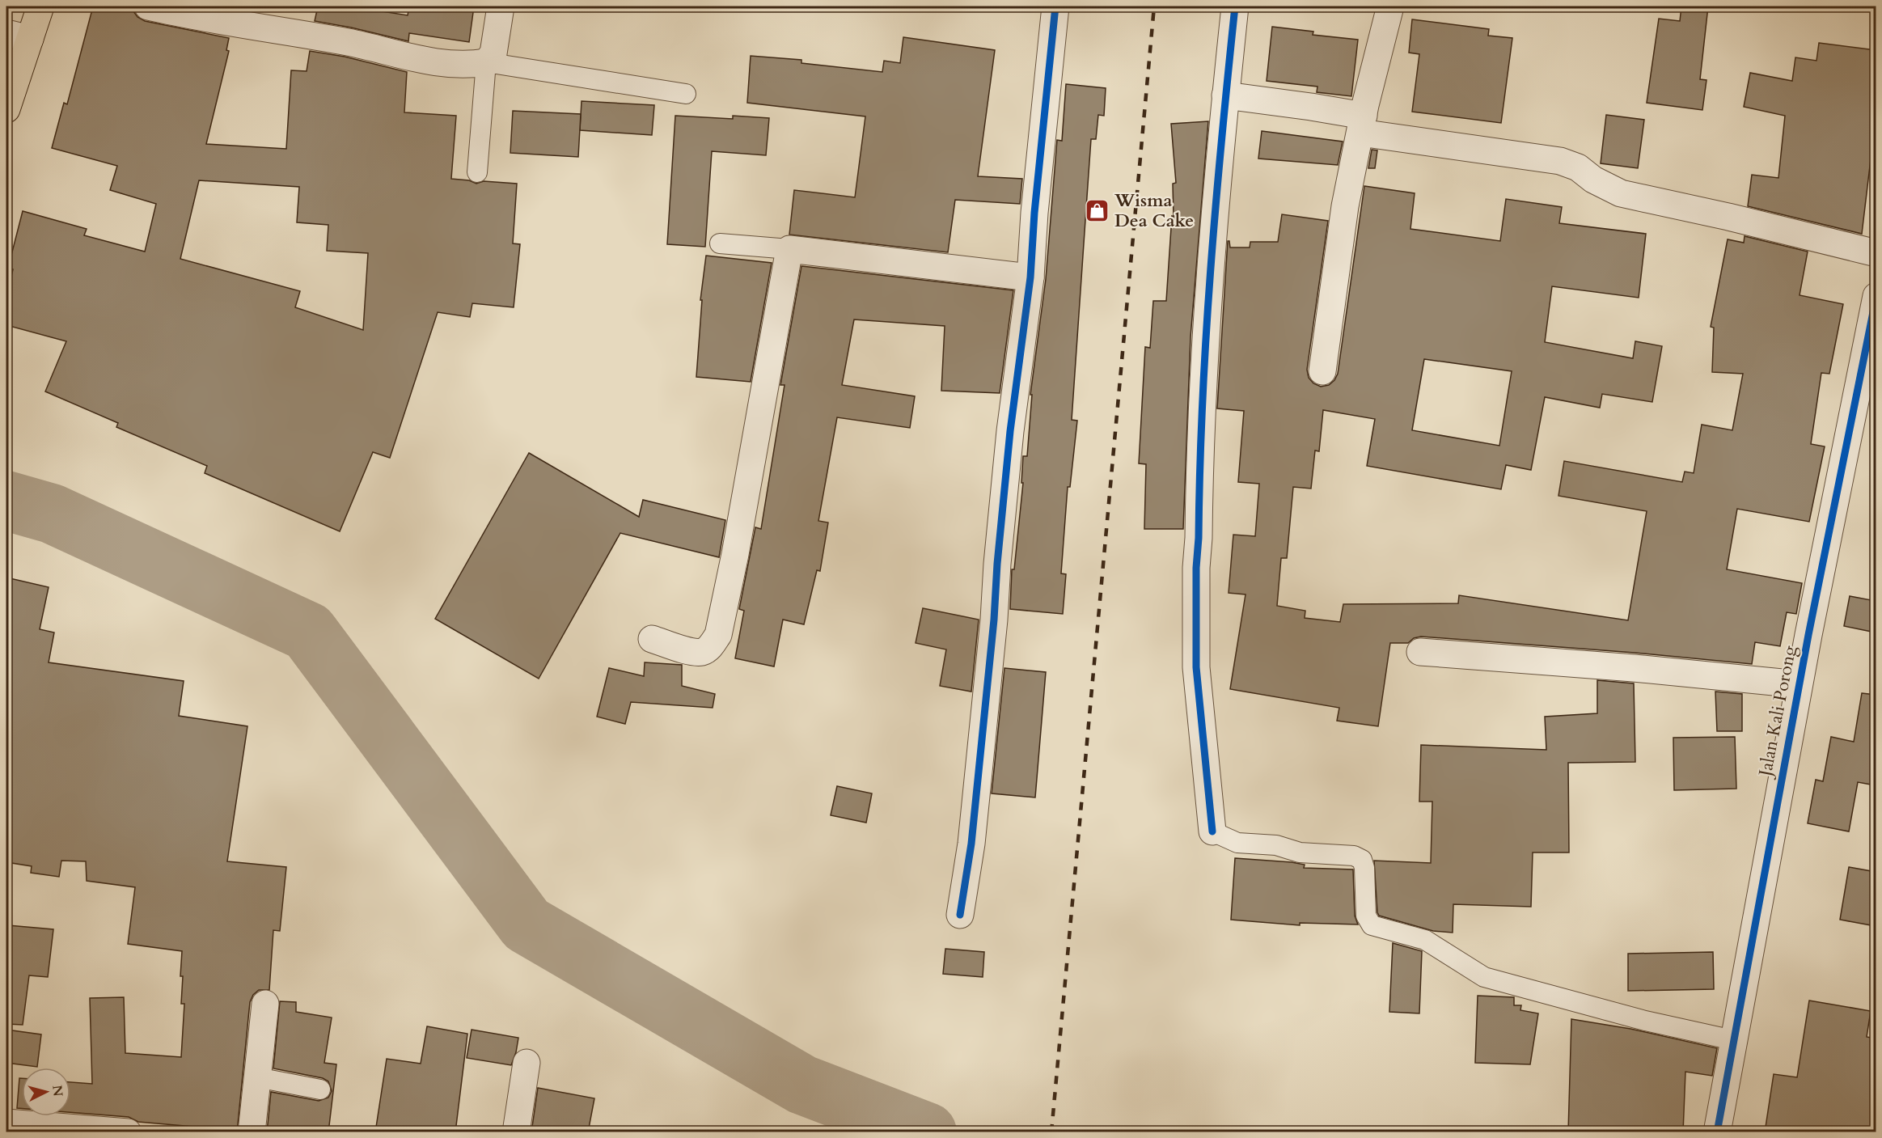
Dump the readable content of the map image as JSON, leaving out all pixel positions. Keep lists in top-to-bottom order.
{
  "streets": {
    "street": ["Jalan Kali Porong"]
  },
  "places": {
    "shop": ["Wisma Dea Cake"]
  },
  "north": "right"
}
